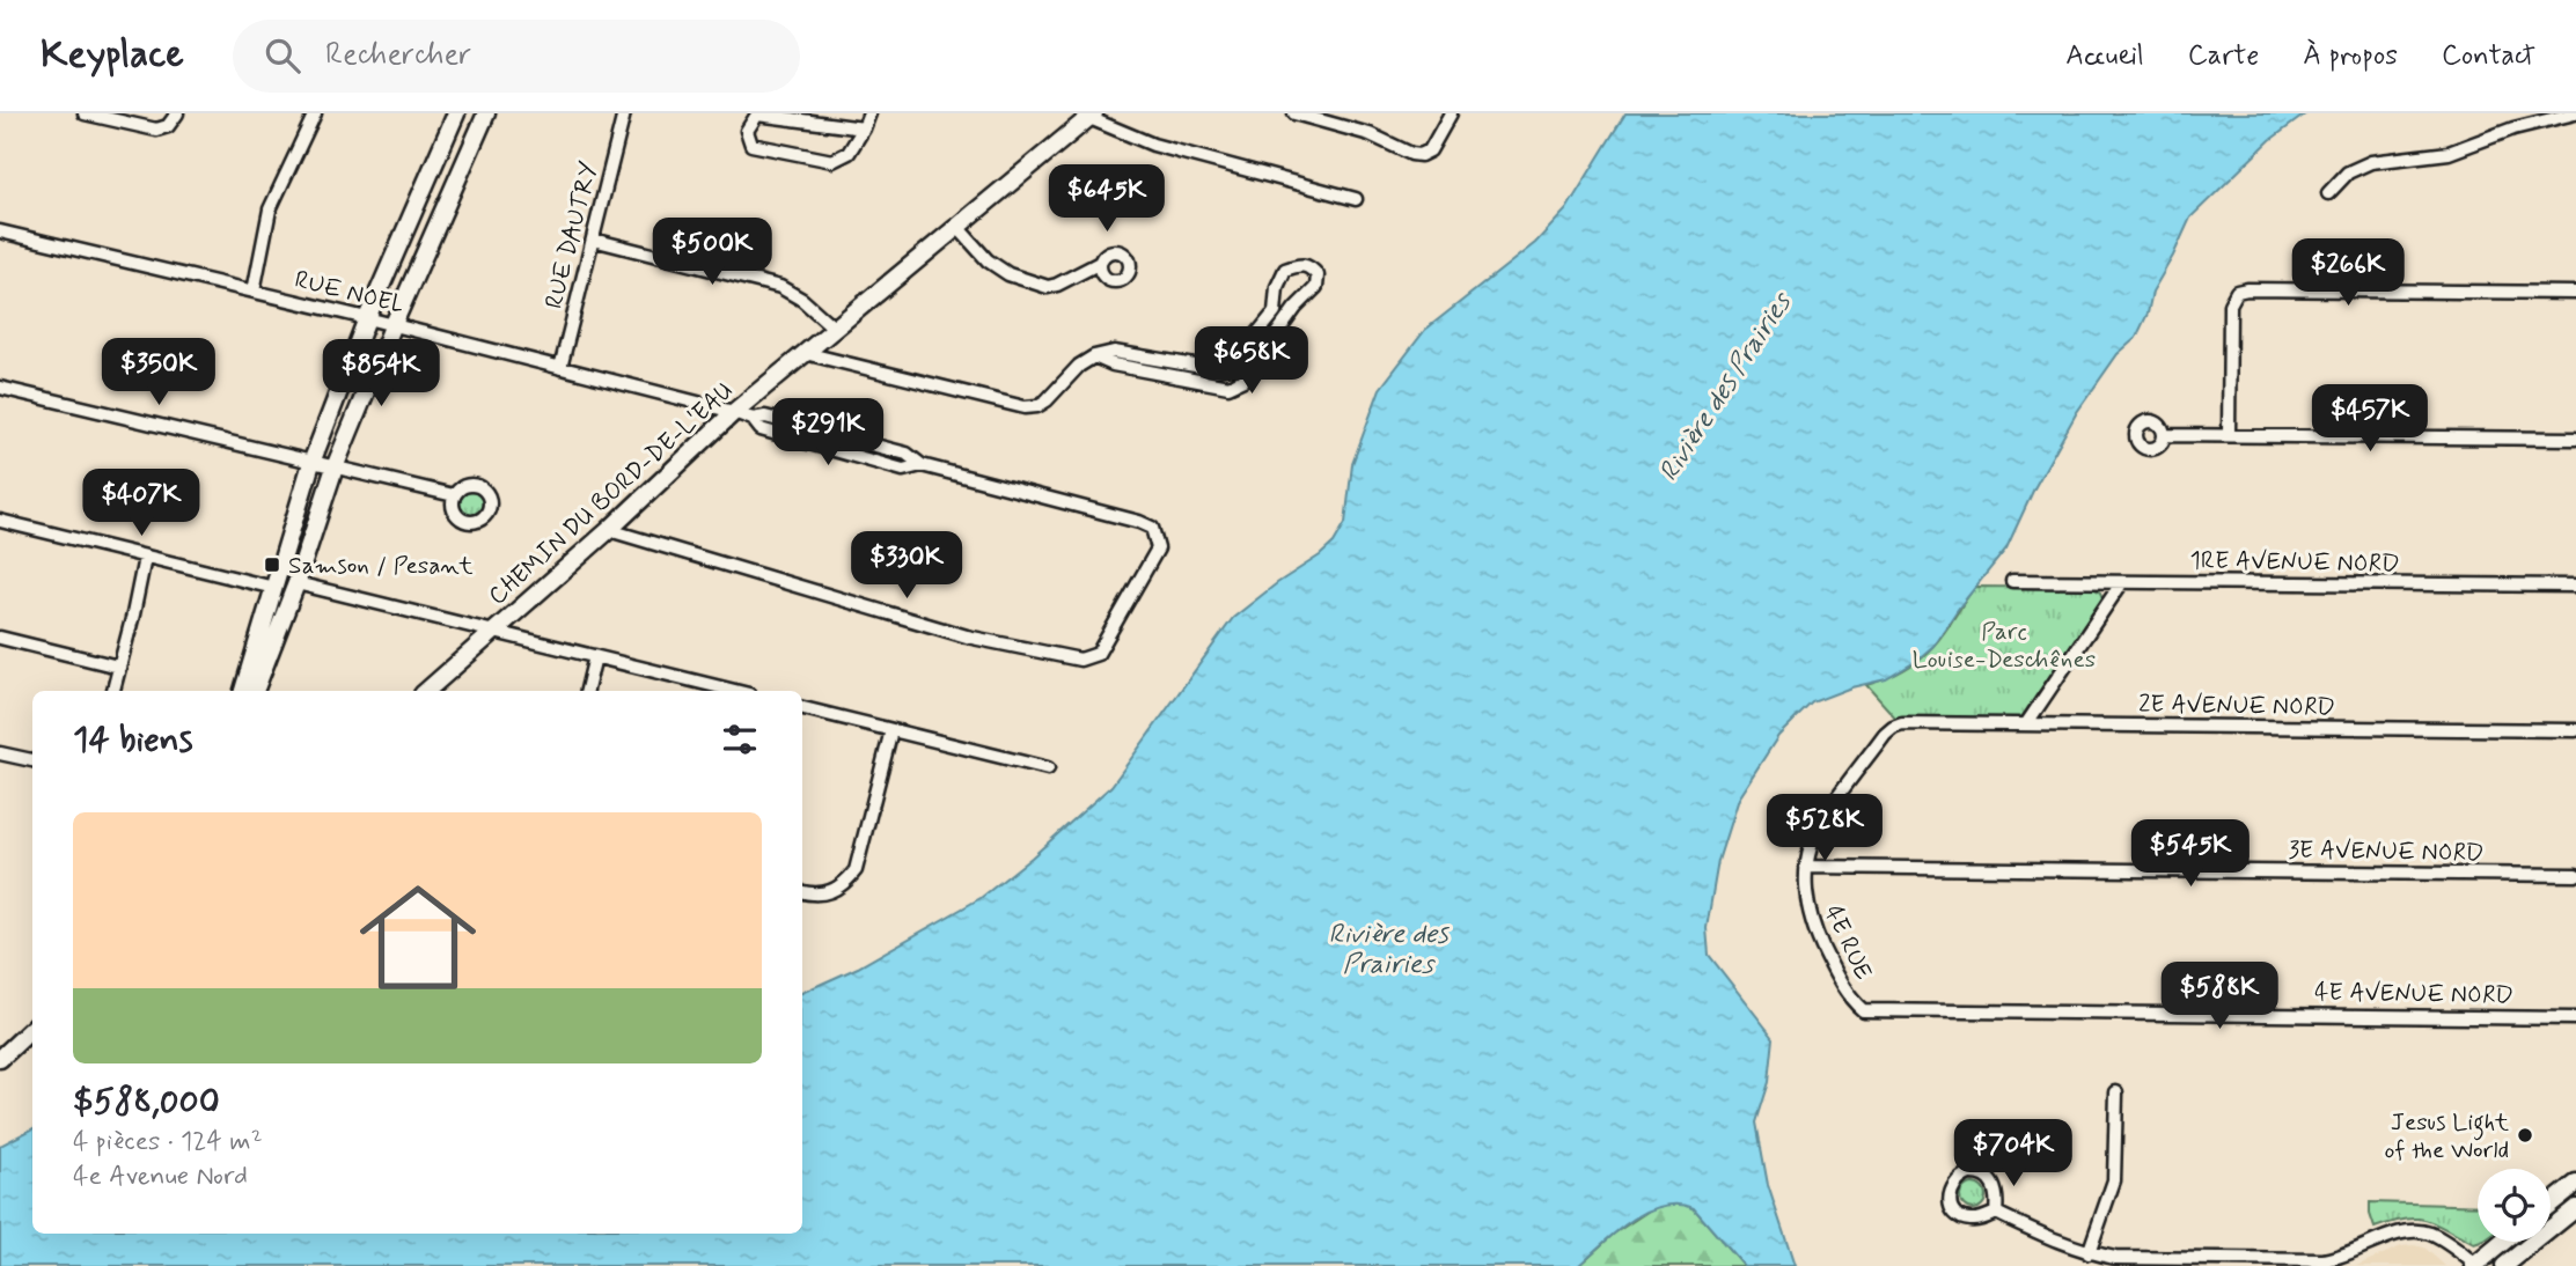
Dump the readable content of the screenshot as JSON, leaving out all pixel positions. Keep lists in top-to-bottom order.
{
  "streets": {
    "street": [
      "RUE DAUTRY",
      "RUE NOEL",
      "CHEMIN DU BORD-DE-L'EAU",
      "1RE AVENUE NORD",
      "2E AVENUE NORD",
      "3E AVENUE NORD",
      "4E RUE",
      "4E AVENUE NORD"
    ]
  },
  "crossings": [
    ["RUE DAUTRY", "RUE NOEL"],
    ["RUE NOEL", "CHEMIN DU BORD-DE-L'EAU"],
    ["2E AVENUE NORD", "4E RUE"],
    ["3E AVENUE NORD", "4E RUE"],
    ["4E RUE", "4E AVENUE NORD"]
  ],
  "water": ["Rivière des Prairies"],
  "parks": ["Parc Louise-Deschênes"],
  "places": {
    "transit": ["Samson / Pesant"],
    "other": ["Jesus Light of the World"]
  },
  "page": {
    "header": "Keyplace",
    "search": "Rechercher",
    "nav": [
      "Accueil",
      "Carte",
      "À propos",
      "Contact"
    ],
    "price": [
      "$645K",
      "$500K",
      "$266K",
      "$658K",
      "$350K",
      "$854K",
      "$457K",
      "$291K",
      "$407K",
      "$330K",
      "$528K",
      "$545K",
      "$588K",
      "$704K"
    ],
    "heading": "14 biens",
    "list": [
      {
        "name": "$588,000",
        "note": "4 pièces · 124 m² · 4e Avenue Nord"
      }
    ]
  }
}
